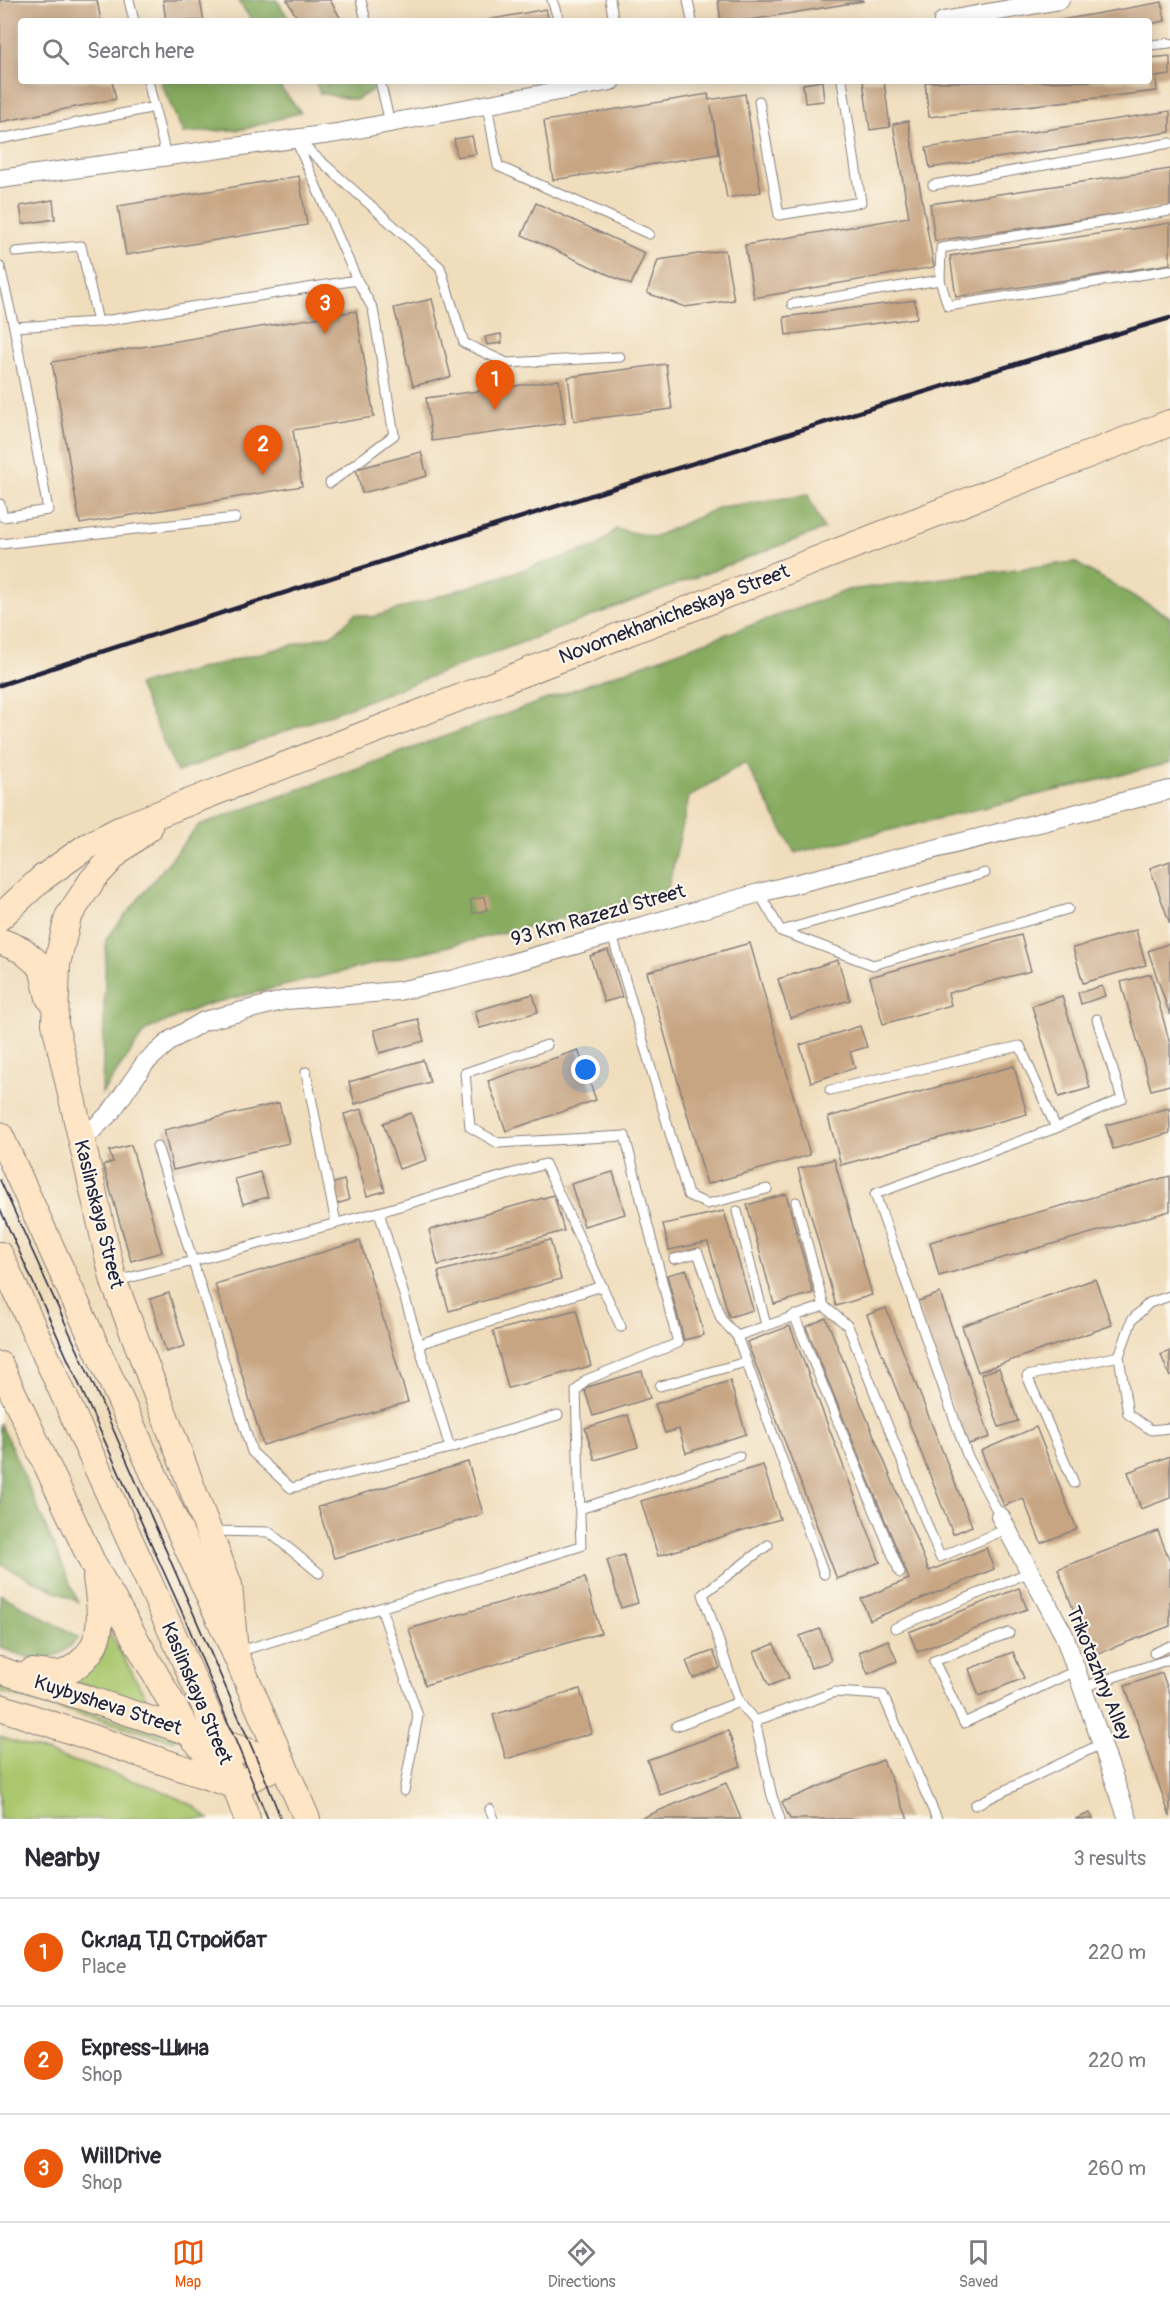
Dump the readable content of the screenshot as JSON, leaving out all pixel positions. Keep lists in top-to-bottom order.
{
  "streets": {
    "main road": ["Novomekhanicheskaya Street", "Kaslinskaya Street", "Kuybysheva Street"],
    "street": ["93 Km Razezd Street", "Trikotazhny Alley"]
  },
  "crossings": [
    ["Novomekhanicheskaya Street", "Kaslinskaya Street"],
    ["93 Km Razezd Street", "Kaslinskaya Street"],
    ["Kaslinskaya Street", "Kuybysheva Street"]
  ],
  "page": {
    "search": "Search here",
    "pins": ["3", "1", "2"],
    "heading": ["Nearby", "3 results"],
    "list": [
      {
        "mark": "1",
        "name": "Склад ТД Стройбат",
        "note": "Place",
        "value": "220 m"
      },
      {
        "mark": "2",
        "name": "Express-Шина",
        "note": "Shop",
        "value": "220 m"
      },
      {
        "mark": "3",
        "name": "WillDrive",
        "note": "Shop",
        "value": "260 m"
      }
    ],
    "nav": ["Map", "Directions", "Saved"]
  }
}
